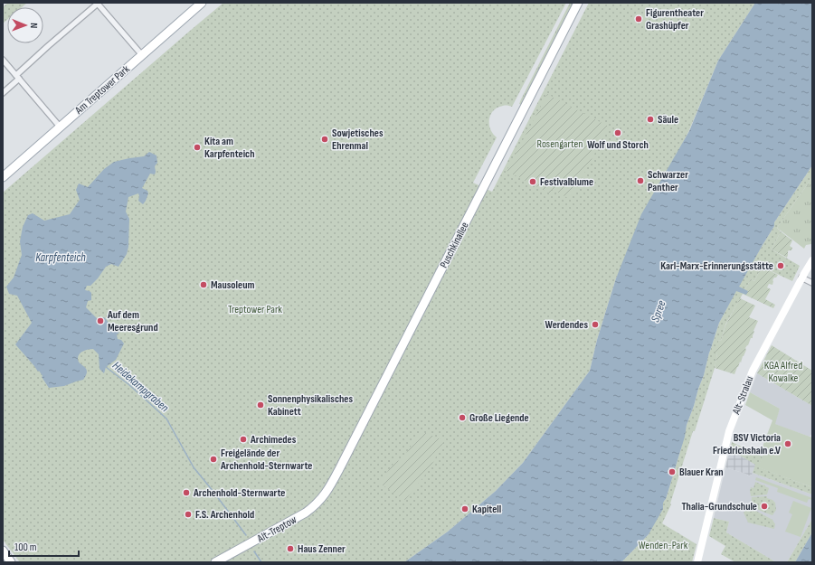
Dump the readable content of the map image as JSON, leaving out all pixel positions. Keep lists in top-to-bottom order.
{
  "streets": {
    "main road": ["Am Treptower Park", "Puschkinallee", "Alt-Treptow"],
    "street": ["Alt-Stralau"]
  },
  "crossings": [
    ["Puschkinallee", "Alt-Treptow"]
  ],
  "water": ["Karpfenteich", "Spree", "Heidekampgraben"],
  "parks": [
    "Rosengarten",
    "Treptower Park",
    "KGA Alfred Kowalke",
    "Wenden-Park"
  ],
  "places": [
    "Figurentheater Grashüpfer",
    "Säule",
    "Wolf und Storch",
    "Sowjetisches Ehrenmal",
    "Kita am Karpfenteich",
    "Schwarzer Panther",
    "Festivalblume",
    "Karl-Marx-Erinnerungsstätte",
    "Mausoleum",
    "Auf dem Meeresgrund",
    "Werdendes",
    "Sonnenphysikalisches Kabinett",
    "Große Liegende",
    "Archimedes",
    "BSV Victoria Friedrichshain e.V",
    "Freigelände der Archenhold-Sternwarte",
    "Blauer Kran",
    "Archenhold-Sternwarte",
    "Thalia-Grundschule",
    "Kapitell",
    "F.S. Archenhold",
    "Haus Zenner"
  ],
  "scale_bar": "100 m",
  "north": "right"
}
